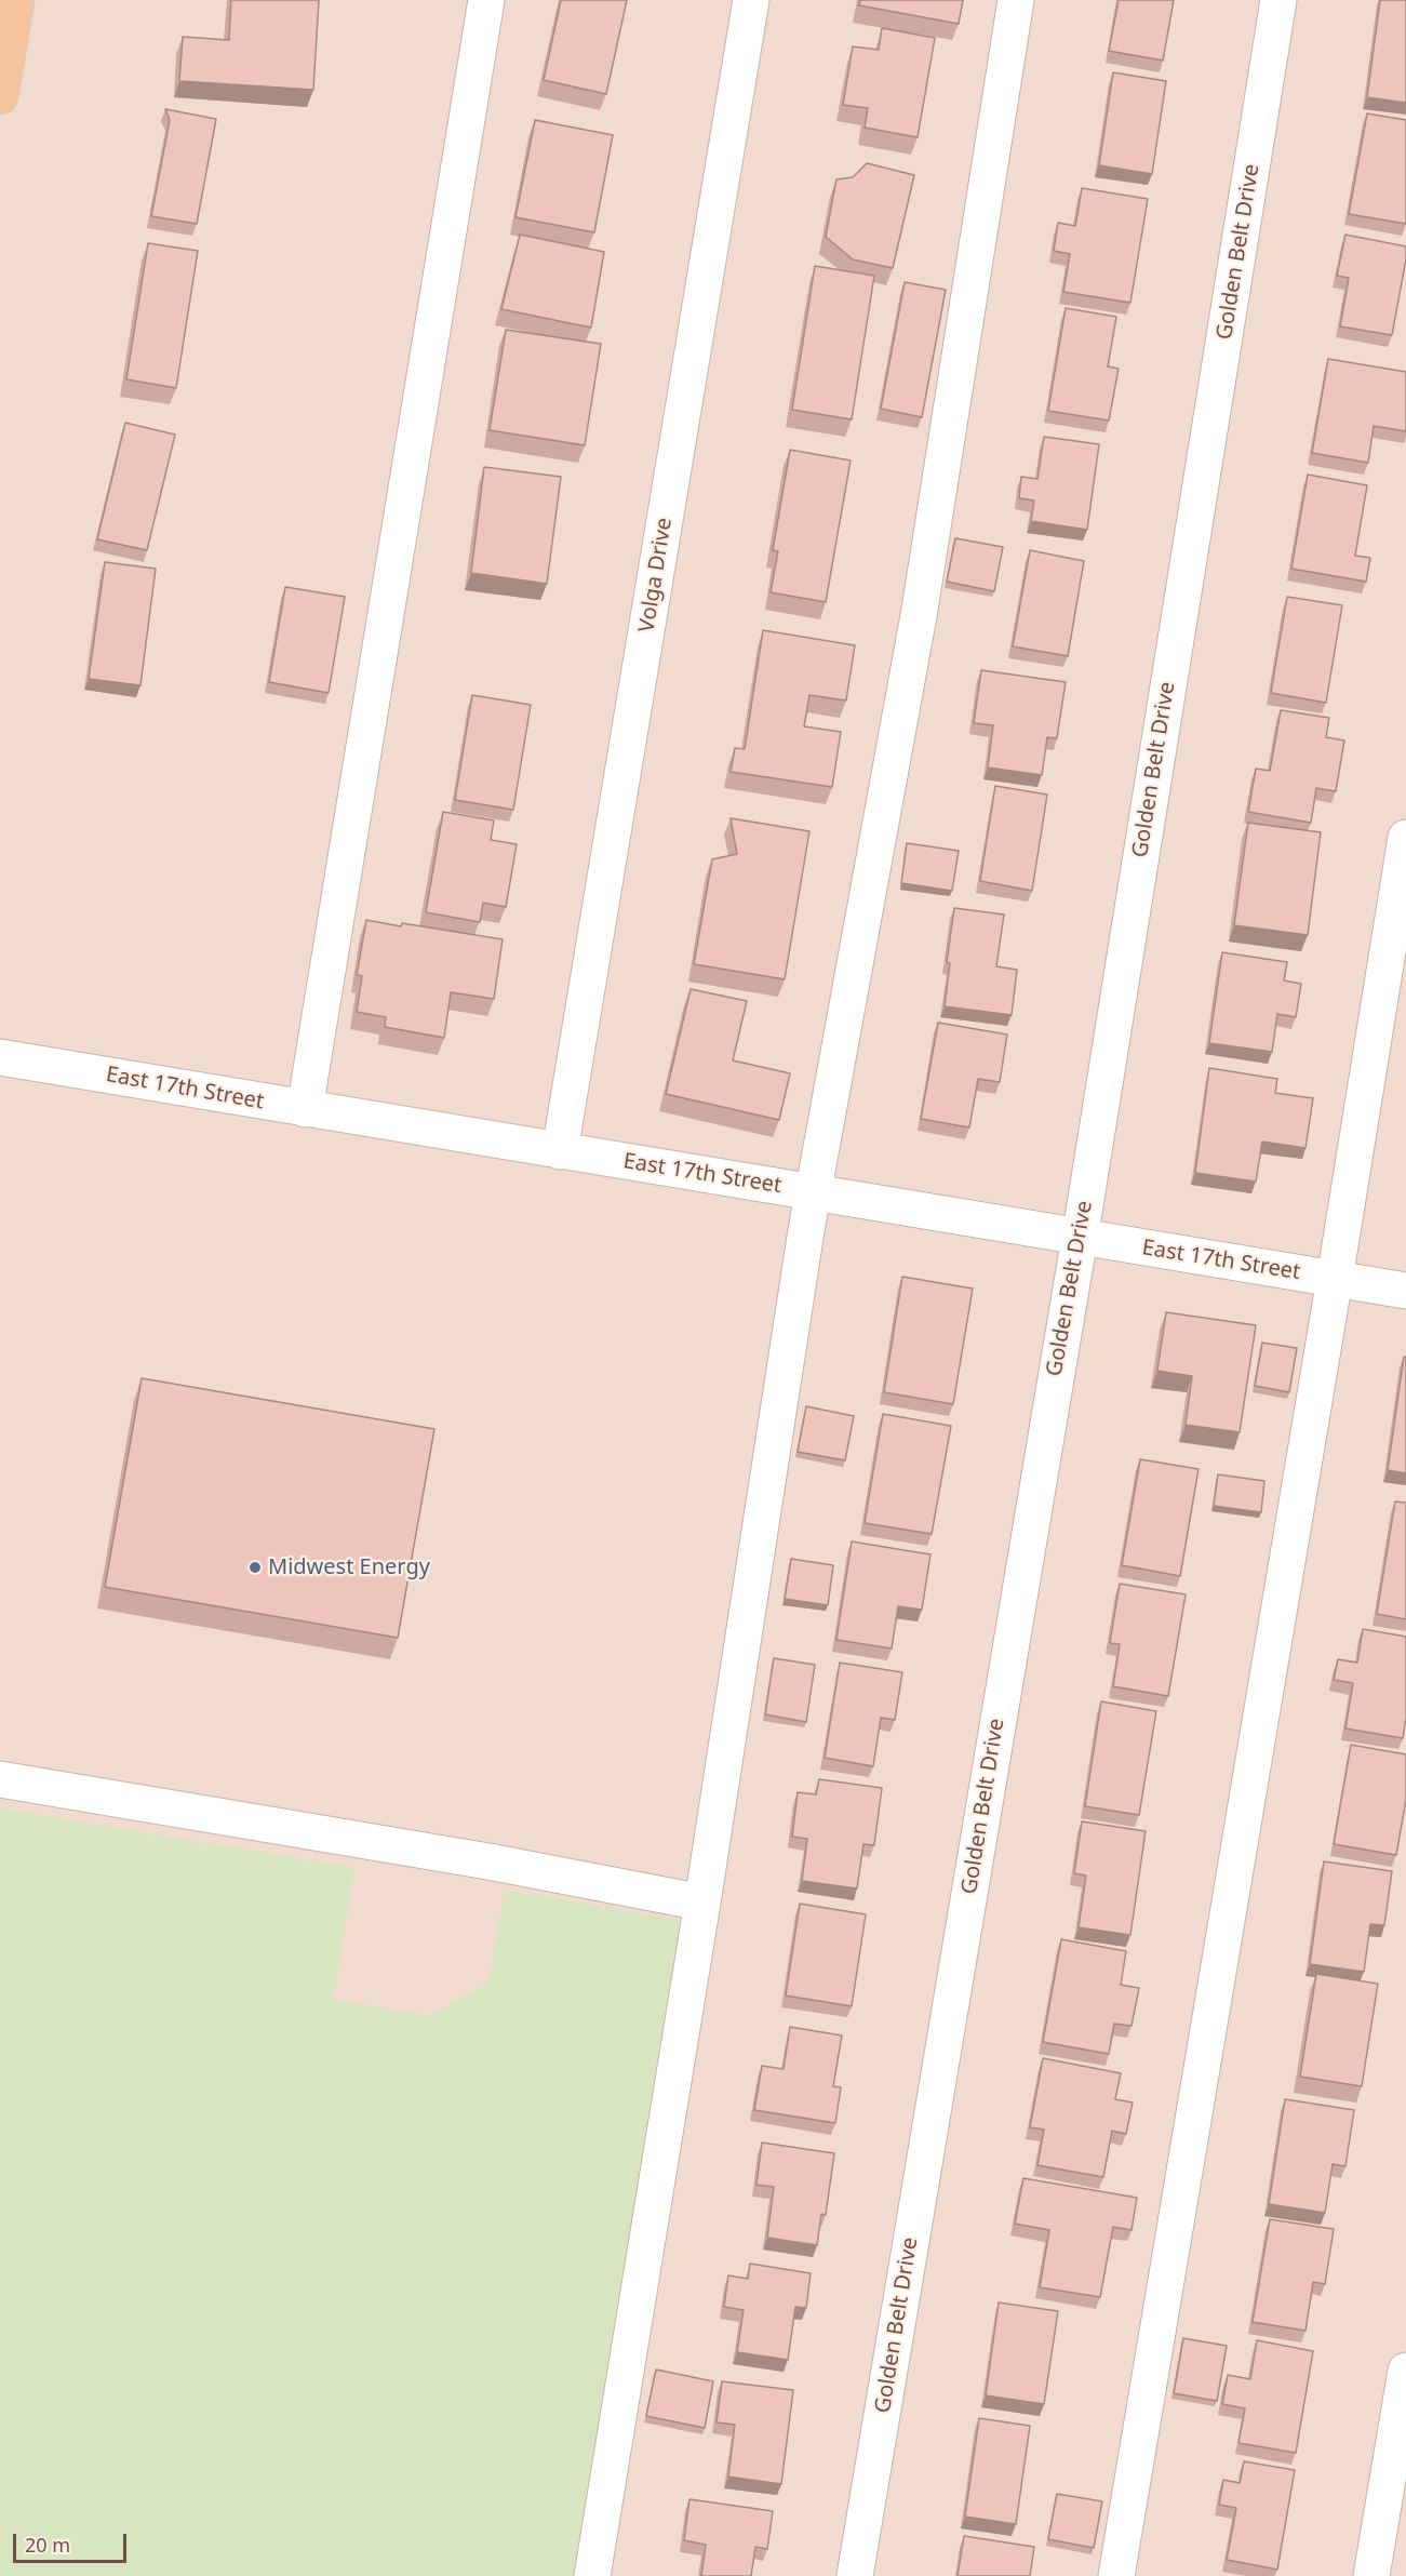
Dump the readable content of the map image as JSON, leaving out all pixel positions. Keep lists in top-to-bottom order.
{
  "streets": {
    "street": ["Golden Belt Drive", "Volga Drive", "East 17th Street"]
  },
  "crossings": [
    ["Golden Belt Drive", "East 17th Street"],
    ["Volga Drive", "East 17th Street"]
  ],
  "places": ["Midwest Energy"],
  "scale_bar": "20 m"
}
